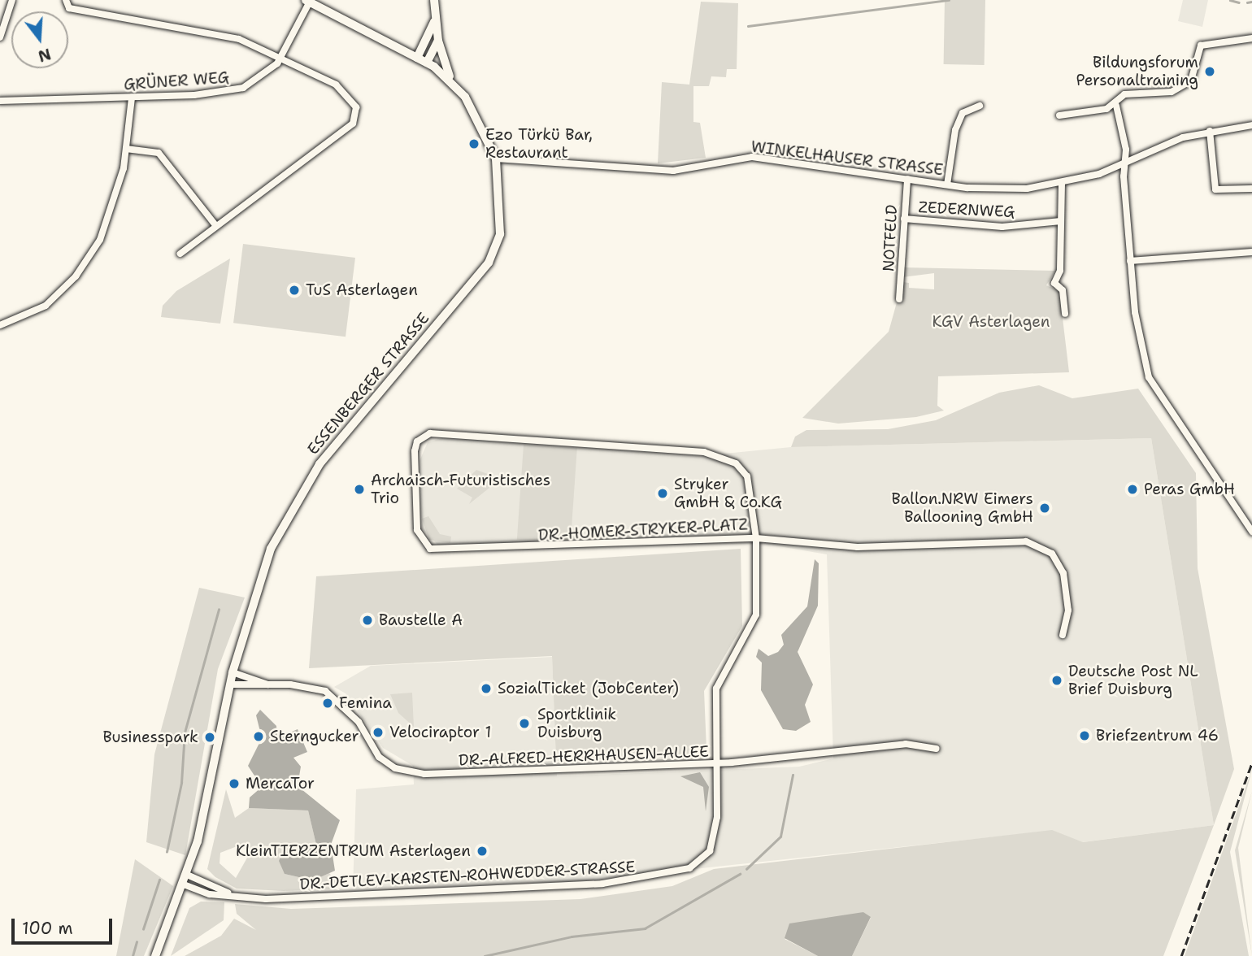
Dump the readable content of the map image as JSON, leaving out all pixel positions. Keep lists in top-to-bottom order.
{
  "streets": {
    "main road": ["ESSENBERGER STRASSE"],
    "street": [
      "GRÜNER WEG",
      "WINKELHAUSER STRASSE",
      "ZEDERNWEG",
      "NOTFELD",
      "DR.-HOMER-STRYKER-PLATZ",
      "DR.-ALFRED-HERRHAUSEN-ALLEE",
      "DR.-DETLEV-KARSTEN-ROHWEDDER-STRASSE"
    ]
  },
  "crossings": [
    ["WINKELHAUSER STRASSE", "NOTFELD"],
    ["WINKELHAUSER STRASSE", "ESSENBERGER STRASSE"],
    ["ZEDERNWEG", "NOTFELD"],
    ["ESSENBERGER STRASSE", "DR.-ALFRED-HERRHAUSEN-ALLEE"],
    ["ESSENBERGER STRASSE", "DR.-DETLEV-KARSTEN-ROHWEDDER-STRASSE"],
    ["DR.-HOMER-STRYKER-PLATZ", "DR.-DETLEV-KARSTEN-ROHWEDDER-STRASSE"],
    ["DR.-ALFRED-HERRHAUSEN-ALLEE", "DR.-DETLEV-KARSTEN-ROHWEDDER-STRASSE"]
  ],
  "parks": ["KGV Asterlagen"],
  "places": [
    "Bildungsforum Personaltraining",
    "Ezo Türkü Bar, Restaurant",
    "TuS Asterlagen",
    "Archaisch-Futuristisches Trio",
    "Peras GmbH",
    "Stryker GmbH & Co.KG",
    "Ballon.NRW Eimers Ballooning GmbH",
    "Baustelle A",
    "Deutsche Post NL Brief Duisburg",
    "SozialTicket (JobCenter)",
    "Femina",
    "Sportklinik Duisburg",
    "Velociraptor 1",
    "Briefzentrum 46",
    "Sterngucker",
    "Businesspark",
    "MercaTor",
    "KleinTIERZENTRUM Asterlagen"
  ],
  "scale_bar": "100 m",
  "north": "bottom"
}
